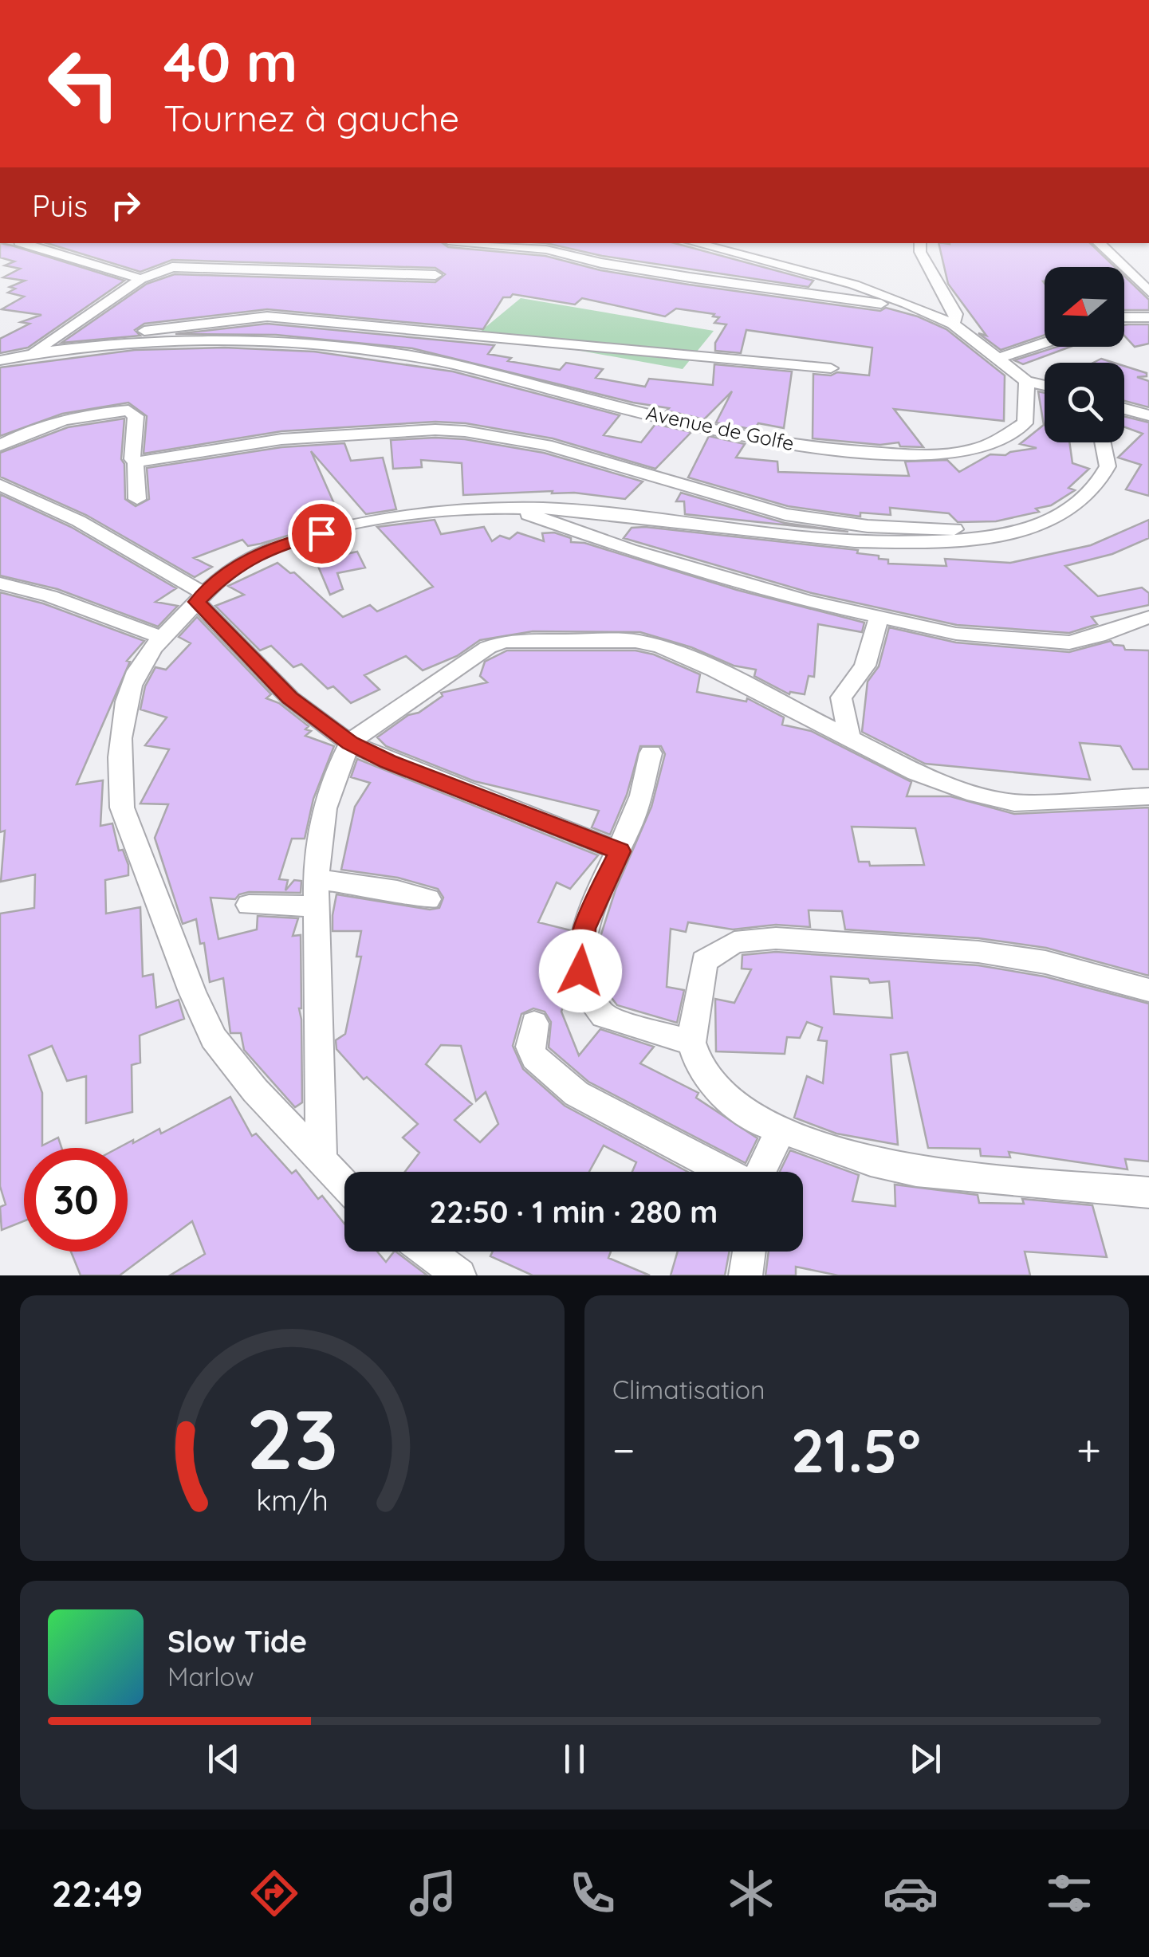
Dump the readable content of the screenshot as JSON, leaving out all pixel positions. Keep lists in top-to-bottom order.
{
  "streets": {
    "street": ["Avenue de Golfe"]
  },
  "north": "left",
  "page": {
    "turn": ["40 m", "Tournez à gauche"],
    "then": "Puis",
    "limit": "30",
    "trip": "22:50 · 1 min · 280 m",
    "tile": "Climatisation",
    "heat": ["−", "21.5°", "+"],
    "song": ["Slow Tide", "Marlow"],
    "tabs": "22:49",
    "gauge": ["23", "km/h"]
  }
}
